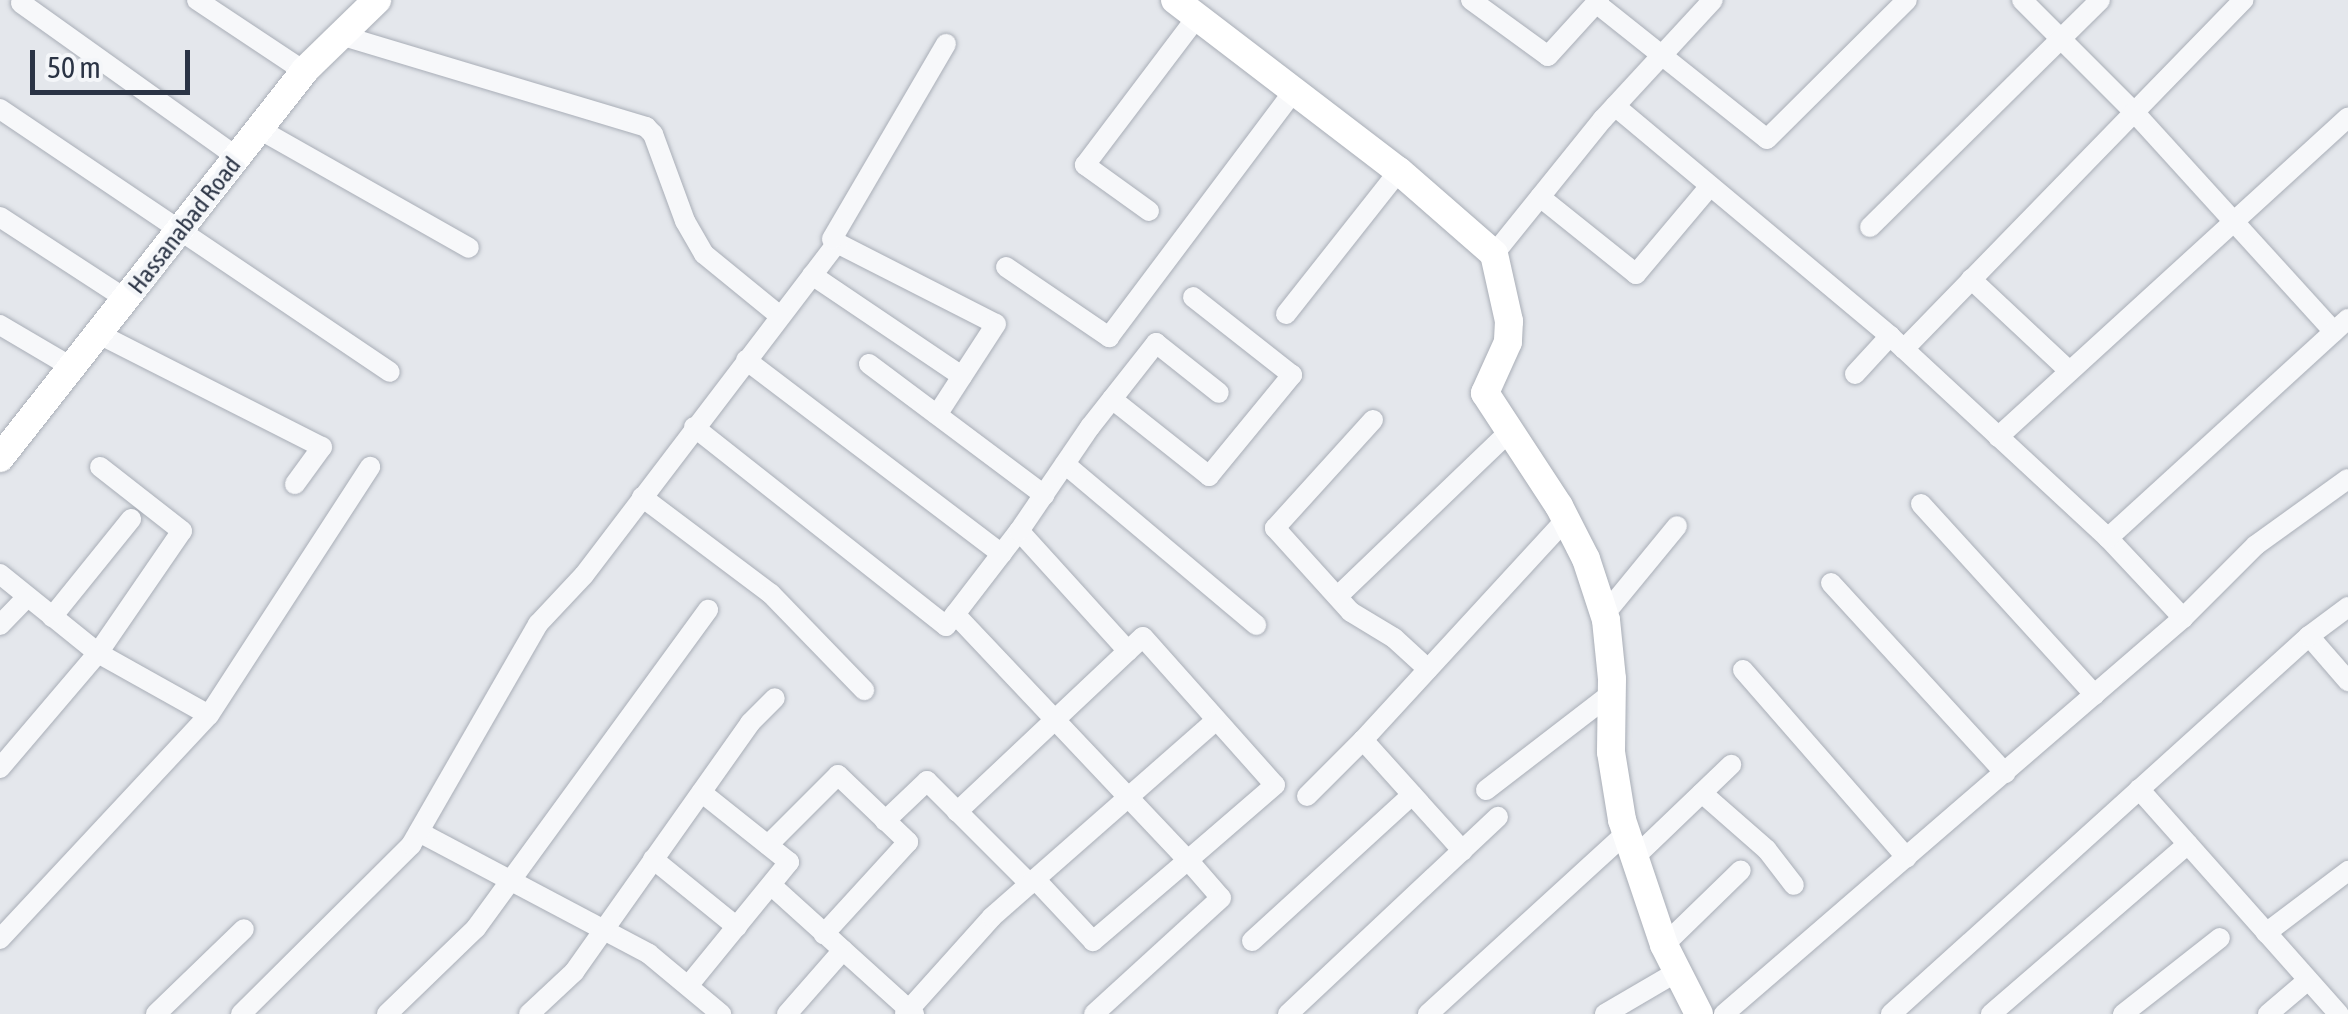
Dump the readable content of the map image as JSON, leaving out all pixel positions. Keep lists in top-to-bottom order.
{
  "streets": {
    "street": ["Hassanabad Road"]
  },
  "scale_bar": "50 m"
}
